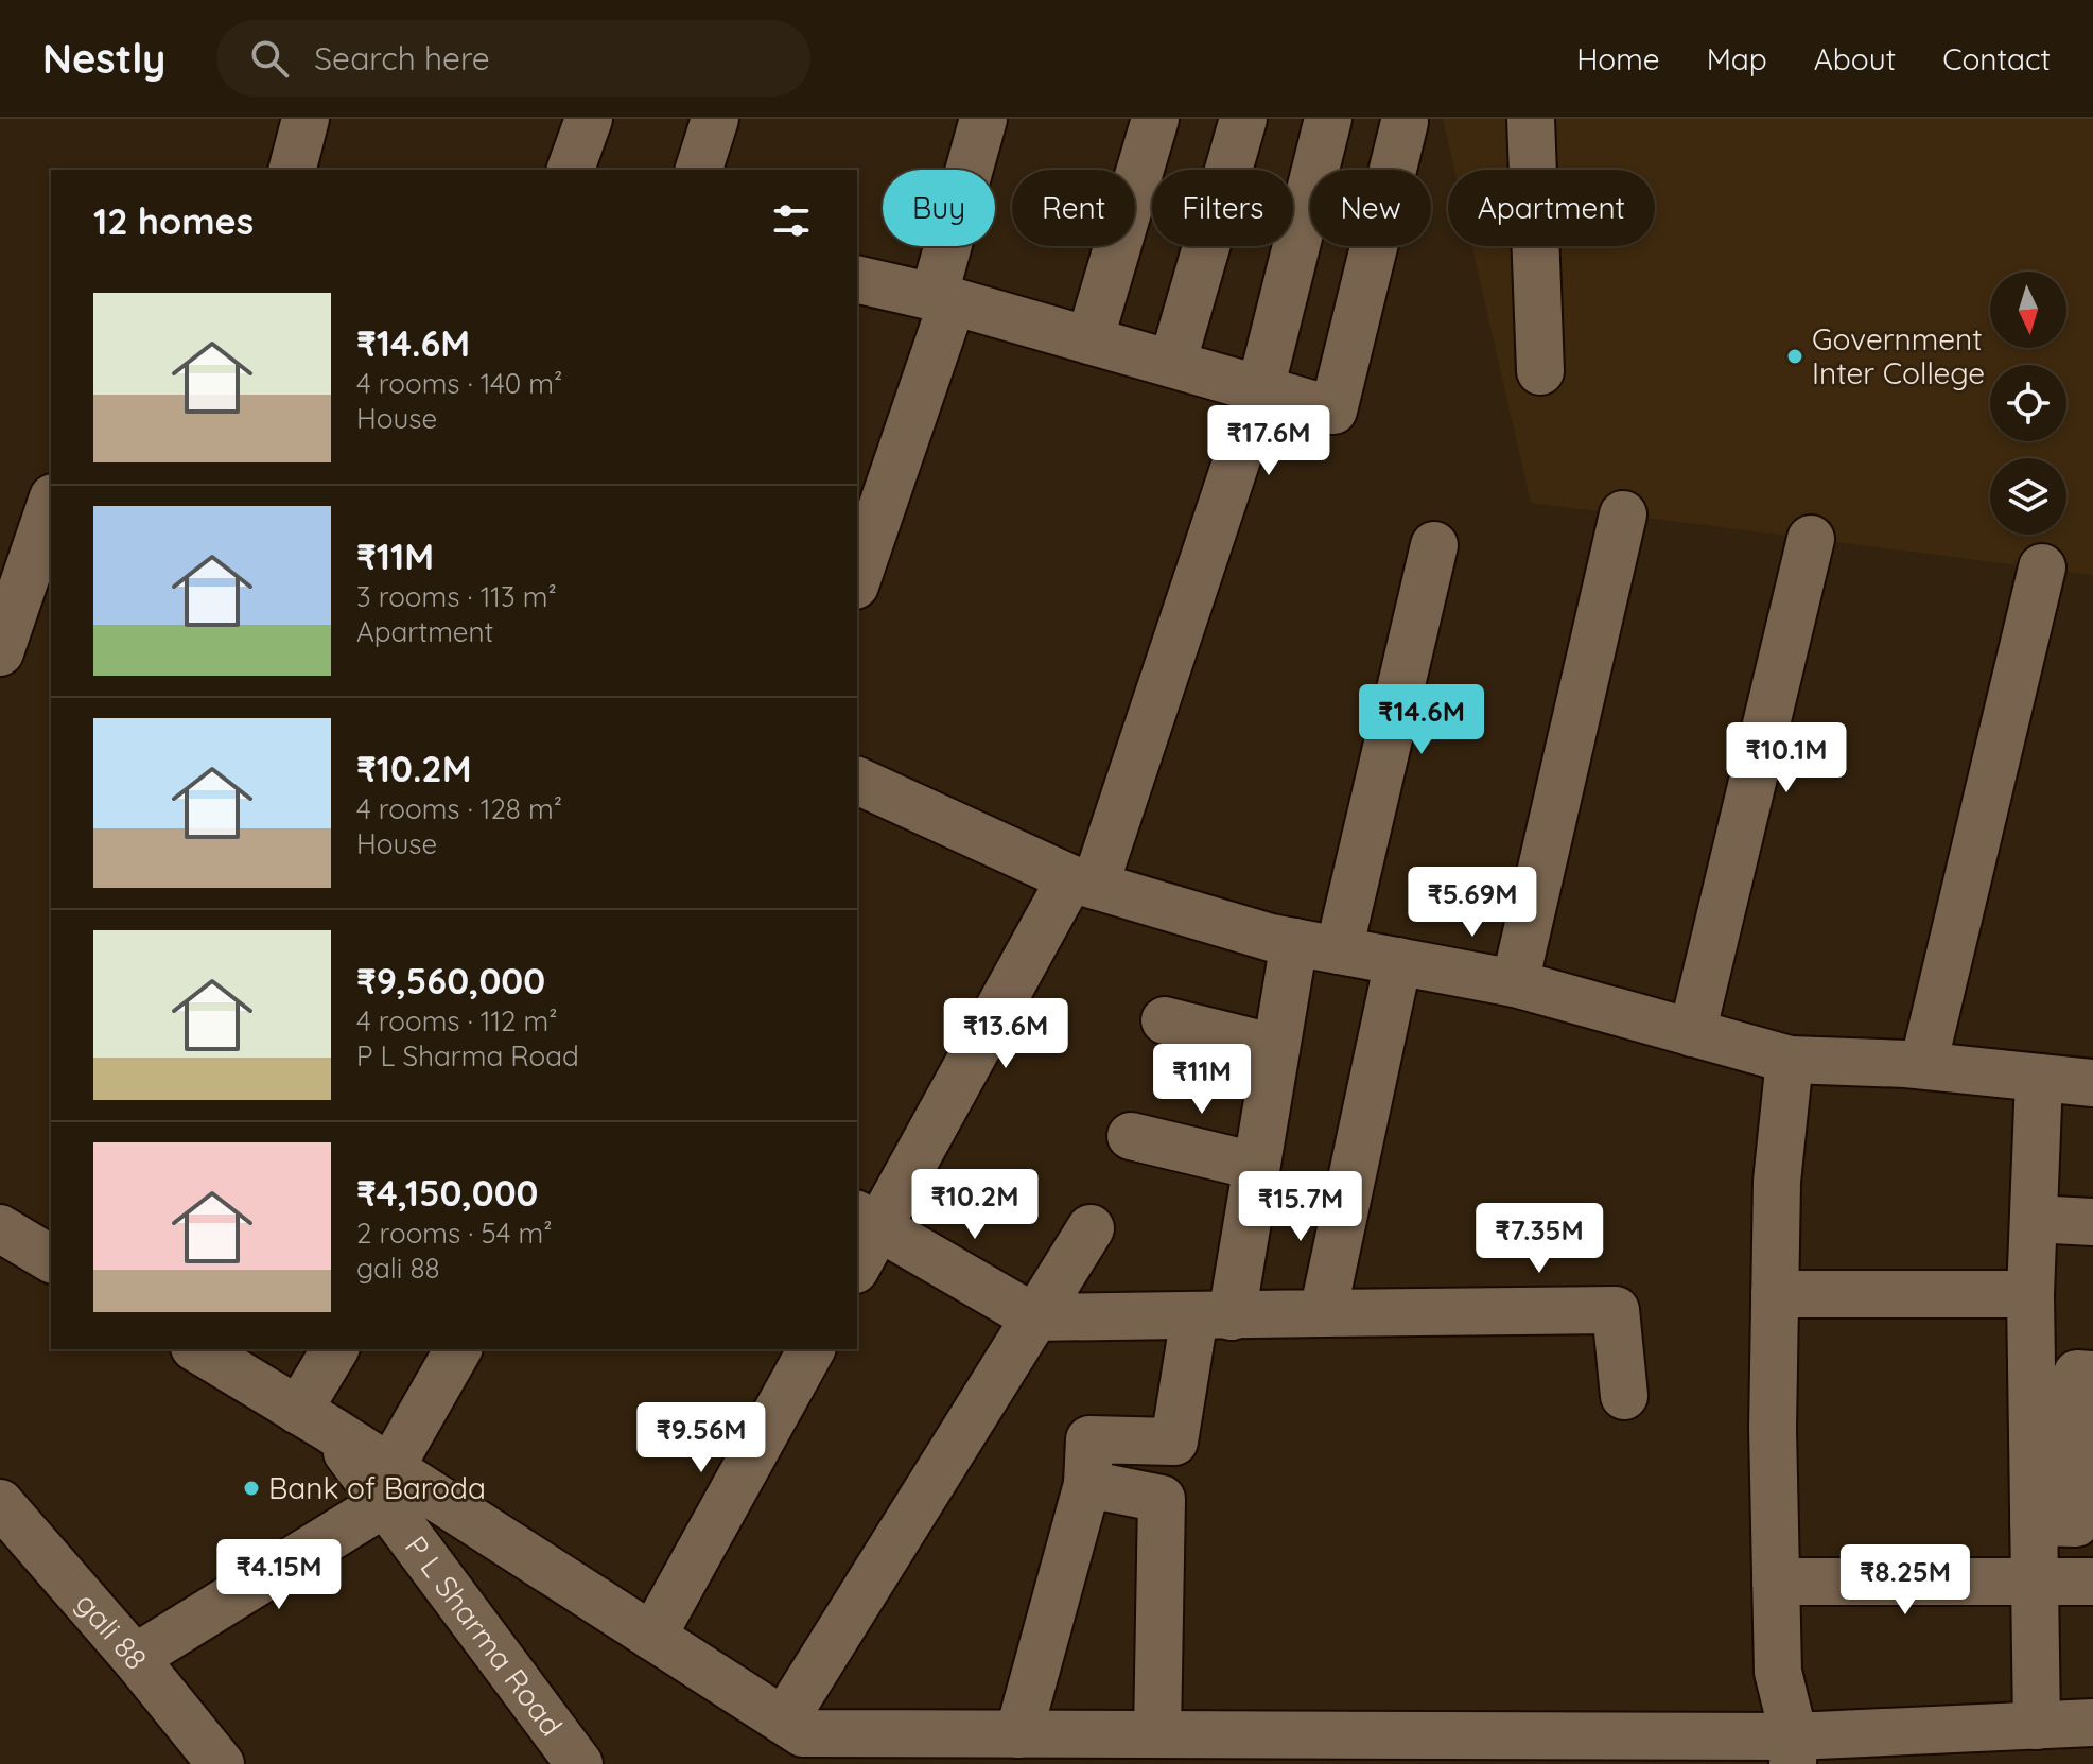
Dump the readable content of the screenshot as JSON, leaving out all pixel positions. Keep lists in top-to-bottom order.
{
  "streets": {
    "street": ["gali 88", "P L Sharma Road"]
  },
  "places": ["Government Inter College", "Bank of Baroda"],
  "north": "bottom",
  "page": {
    "header": "Nestly",
    "search": "Search here",
    "nav": [
      "Home",
      "Map",
      "About",
      "Contact"
    ],
    "chip": [
      "Buy",
      "Rent",
      "Filters",
      "New",
      "Apartment"
    ],
    "heading": "12 homes",
    "list": [
      {
        "name": "₹14.6M",
        "note": "4 rooms · 140 m² · House"
      },
      {
        "name": "₹11M",
        "note": "3 rooms · 113 m² · Apartment"
      },
      {
        "name": "₹10.2M",
        "note": "4 rooms · 128 m² · House"
      },
      {
        "name": "₹9,560,000",
        "note": "4 rooms · 112 m² · P L Sharma Road"
      },
      {
        "name": "₹4,150,000",
        "note": "2 rooms · 54 m² · gali 88"
      }
    ],
    "price": [
      "₹17.6M",
      "₹14.6M",
      "₹10.1M",
      "₹5.69M",
      "₹13.6M",
      "₹11M",
      "₹10.2M",
      "₹15.7M",
      "₹7.35M",
      "₹9.56M",
      "₹4.15M",
      "₹8.25M"
    ]
  }
}
